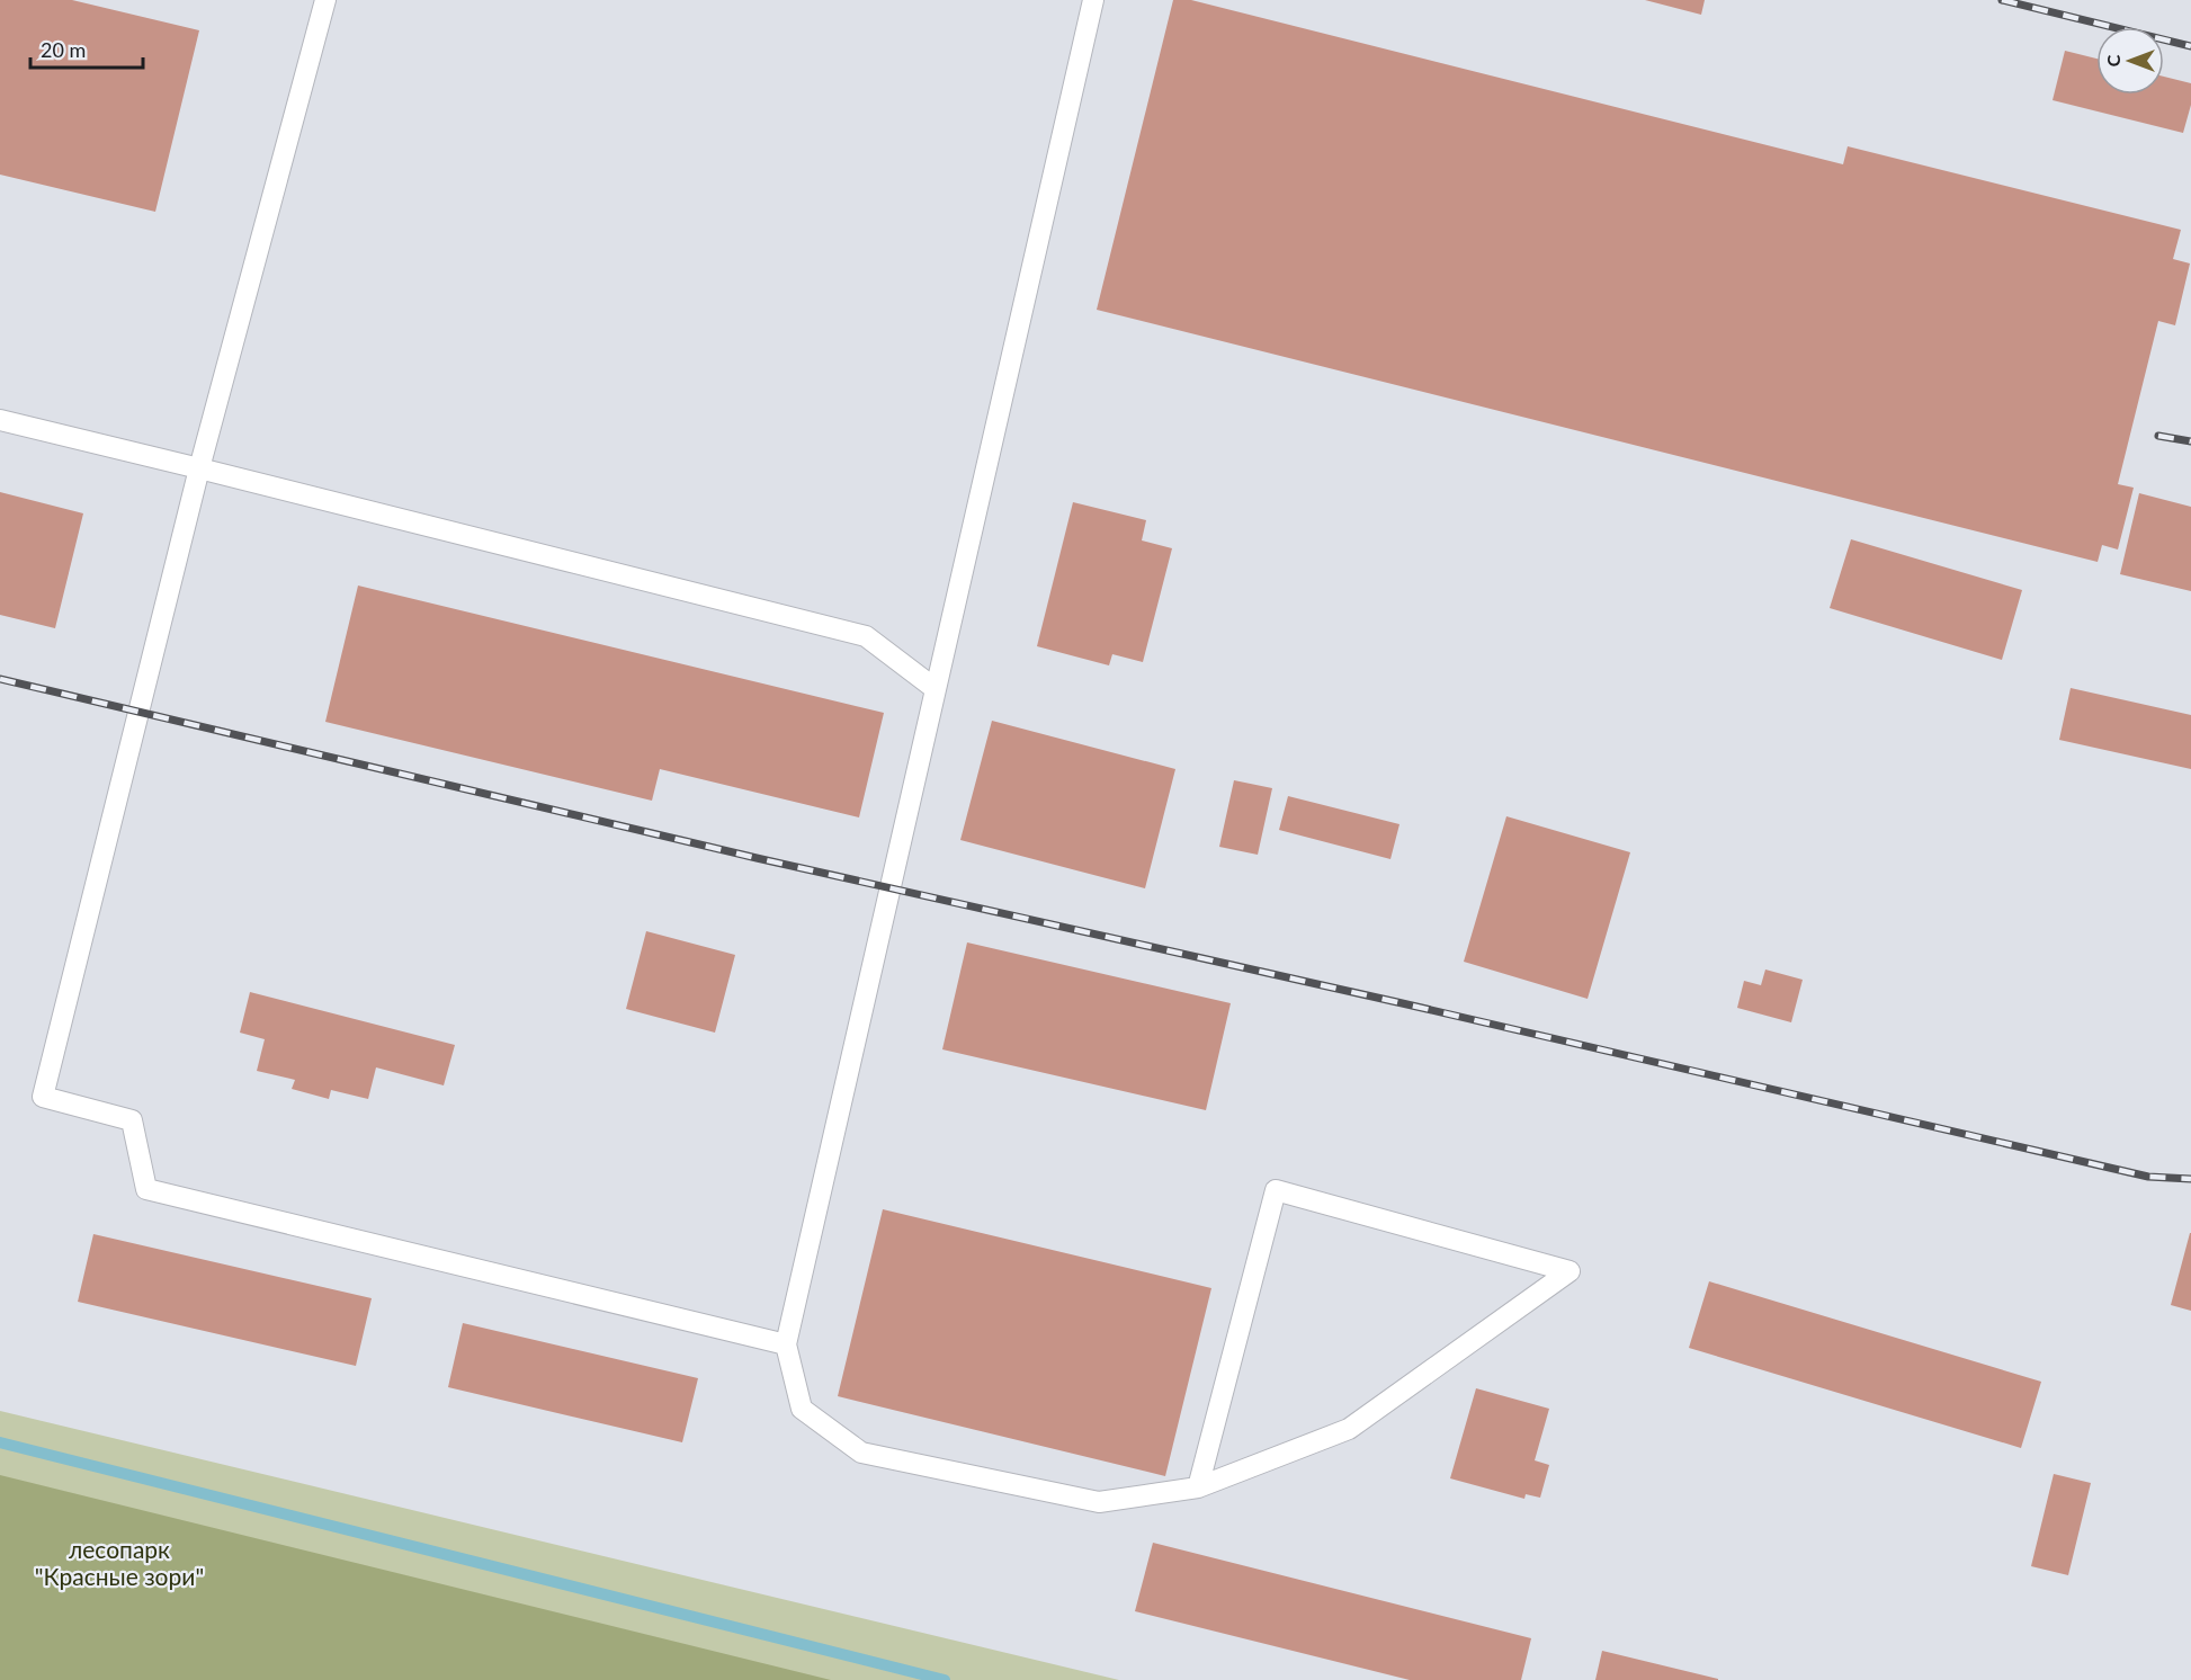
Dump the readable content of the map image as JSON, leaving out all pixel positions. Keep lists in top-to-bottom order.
{
  "parks": ["лесопарк \"Красные зори\""],
  "scale_bar": "20 m",
  "north": "left"
}
